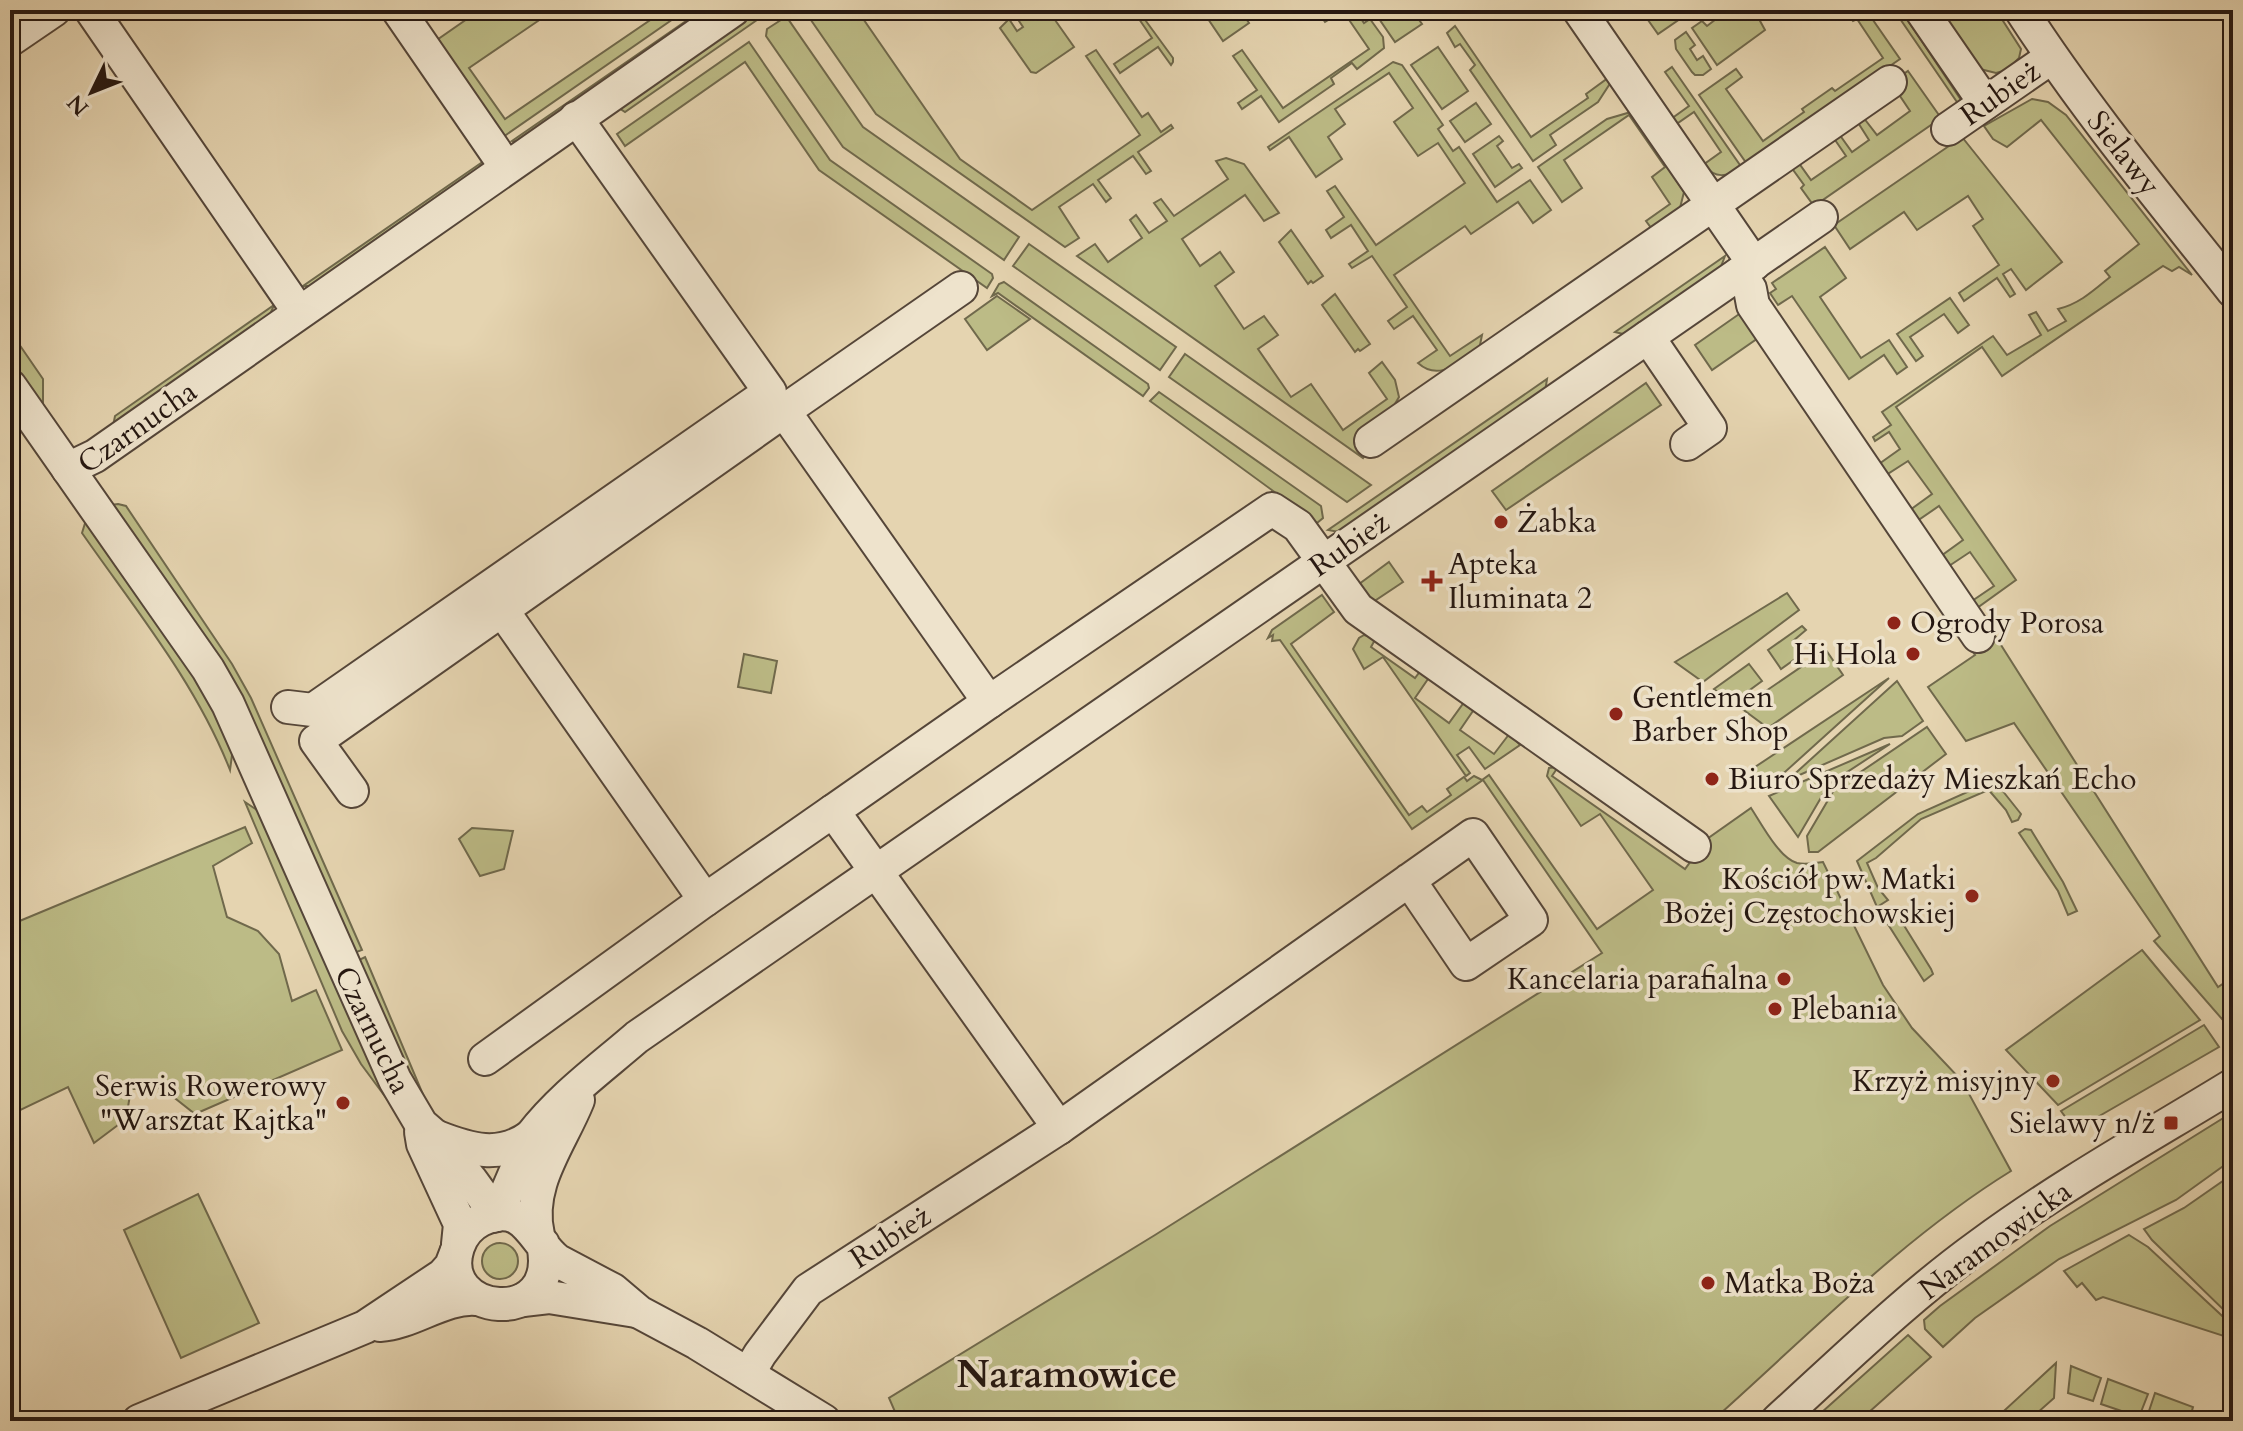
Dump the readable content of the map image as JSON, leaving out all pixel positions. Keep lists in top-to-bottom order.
{
  "streets": {
    "street": [
      "Rubież",
      "Sielawy",
      "Czarnucha",
      "Naramowicka"
    ]
  },
  "crossings": [
    ["Rubież", "Sielawy"],
    ["Rubież", "Czarnucha"]
  ],
  "districts": ["Naramowice"],
  "places": {
    "other": [
      "Żabka",
      "Ogrody Porosa",
      "Hi Hola",
      "Gentlemen Barber Shop",
      "Biuro Sprzedaży Mieszkań Echo",
      "Kościół pw. Matki Bożej Częstochowskiej",
      "Kancelaria parafialna",
      "Plebania",
      "Krzyż misyjny",
      "Serwis Rowerowy \"Warsztat Kajtka\"",
      "Matka Boża"
    ],
    "health": ["Apteka Iluminata 2"],
    "transit": ["Sielawy n/ż"]
  },
  "north": "bottom left"
}
